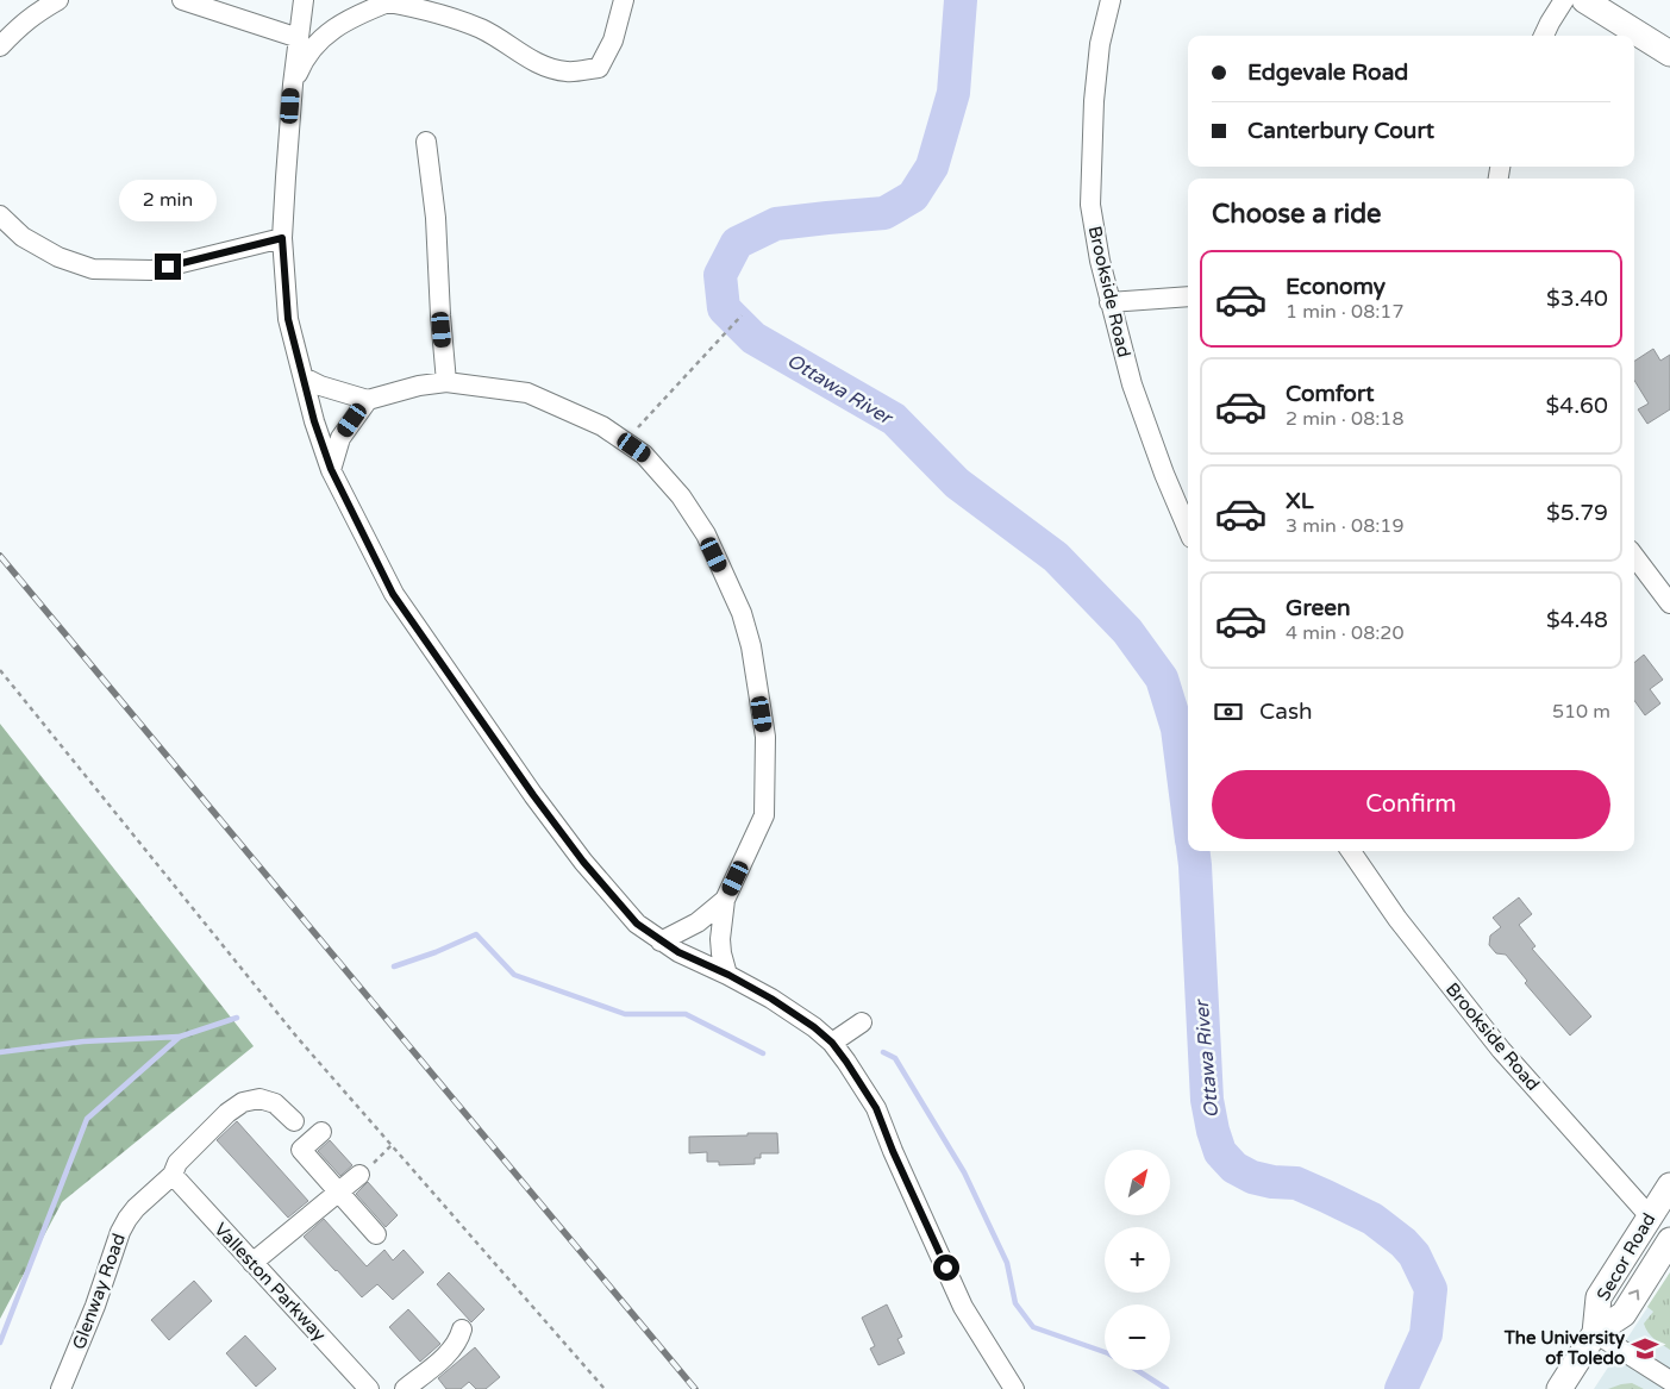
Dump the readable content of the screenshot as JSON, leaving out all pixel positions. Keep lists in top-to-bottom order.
{
  "streets": {
    "main road": ["Secor Road"],
    "street": ["Brookside Road", "Valleston Parkway", "Glenway Road"]
  },
  "crossings": [
    ["Brookside Road", "Secor Road"],
    ["Valleston Parkway", "Glenway Road"]
  ],
  "water": ["Ottawa River"],
  "places": {
    "school or university": ["The University of Toledo"]
  },
  "north": "top right",
  "page": {
    "banner": ["Edgevale Road", "Canterbury Court"],
    "heading": "Choose a ride",
    "bubble": "2 min",
    "list": [
      {
        "name": "Economy",
        "note": "1 min · 08:17",
        "value": "$3.40"
      },
      {
        "name": "Comfort",
        "note": "2 min · 08:18",
        "value": "$4.60"
      },
      {
        "name": "XL",
        "note": "3 min · 08:19",
        "value": "$5.79"
      },
      {
        "name": "Green",
        "note": "4 min · 08:20",
        "value": "$4.48"
      }
    ],
    "pay": ["Cash", "510 m"],
    "buttons": "Confirm",
    "map_buttons": ["+", "−"]
  }
}
